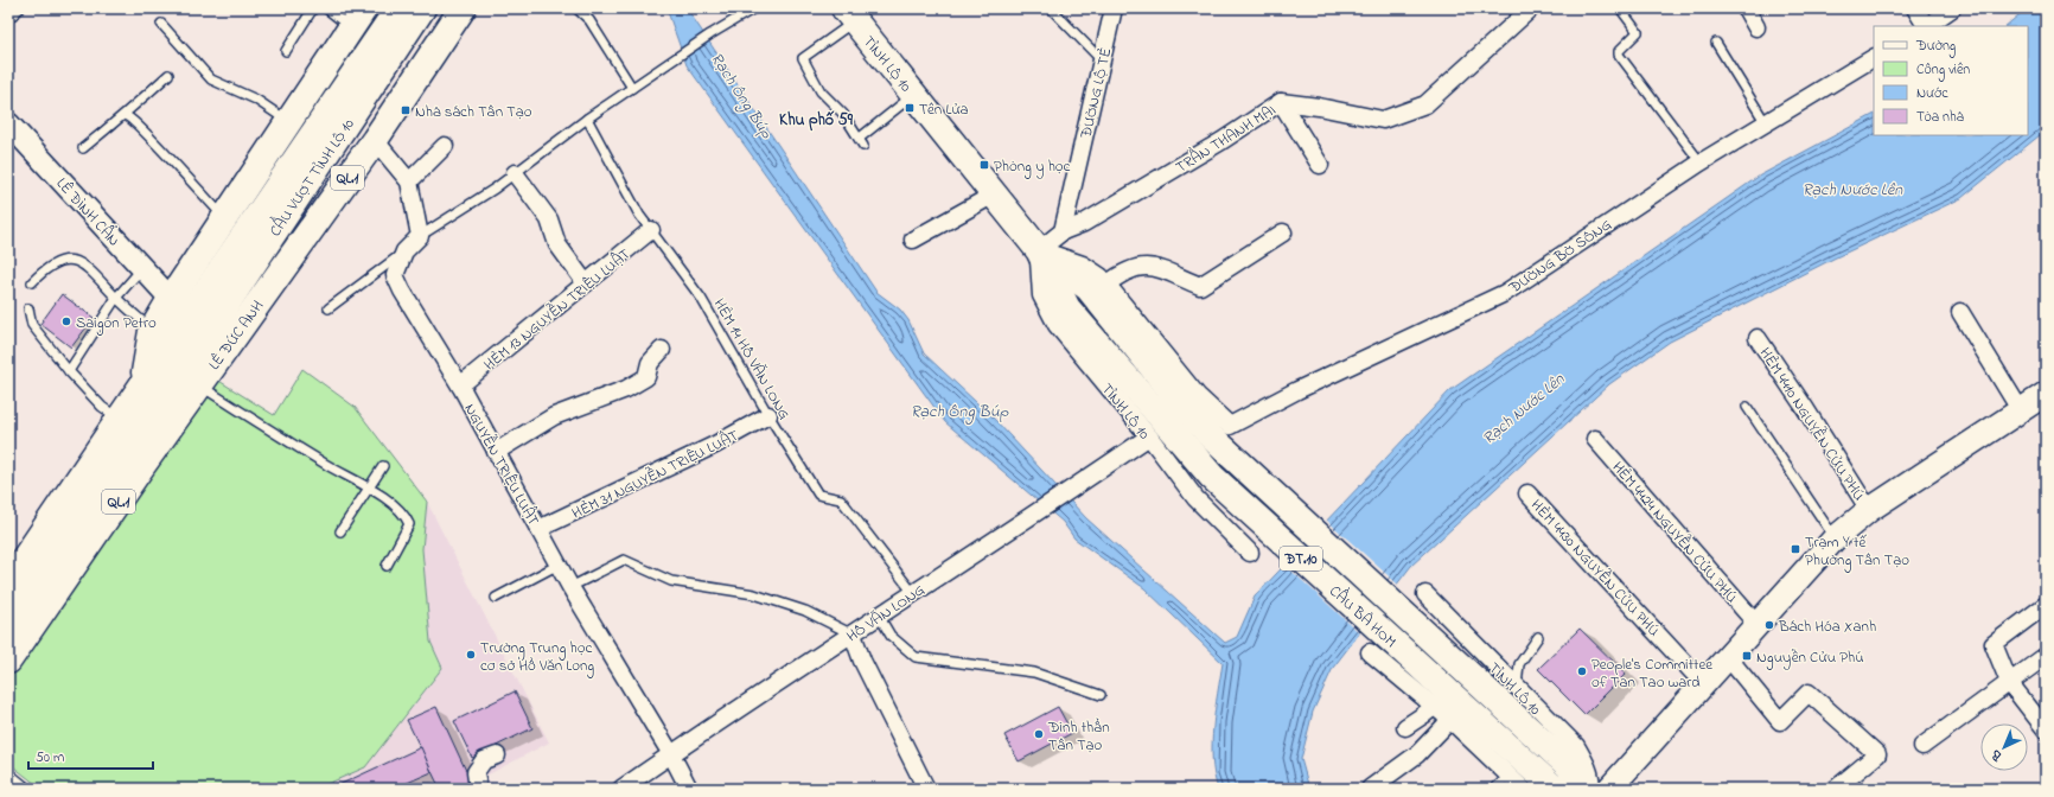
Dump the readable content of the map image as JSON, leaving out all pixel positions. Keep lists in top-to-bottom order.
{
  "streets": {
    "main road": [
      "TỈNH LỘ 10",
      "CẦU VƯỢT TỈNH LỘ 10",
      "QL.1",
      "LÊ ĐỨC ANH",
      "ĐT.10",
      "CẦU BÀ HOM"
    ],
    "street": [
      "ĐƯỜNG LỘ TẺ",
      "TRẦN THANH MẠI",
      "LÊ ĐÌNH CẨN",
      "ĐƯỜNG BỜ SÔNG",
      "HẺM 13 NGUYỄN TRIỆU LUẬT",
      "HẺM 4410 NGUYỄN CỬU PHÚ",
      "NGUYỄN TRIỆU LUẬT",
      "HẺM 31 NGUYỄN TRIỆU LUẬT",
      "HẺM 4424 NGUYỄN CỬU PHÚ",
      "HẺM 4430 NGUYỄN CỬU PHÚ",
      "HỒ VĂN LONG"
    ],
    "lane": ["HẺM 14 HỒ VĂN LONG"]
  },
  "crossings": [
    ["TỈNH LỘ 10", "ĐƯỜNG BỜ SÔNG"],
    ["TỈNH LỘ 10", "HỒ VĂN LONG"],
    ["TỈNH LỘ 10", "CẦU BÀ HOM"],
    ["ĐƯỜNG LỘ TẺ", "TRẦN THANH MẠI"],
    ["CẦU VƯỢT TỈNH LỘ 10", "QL.1"],
    ["CẦU VƯỢT TỈNH LỘ 10", "LÊ ĐÌNH CẨN"],
    ["CẦU VƯỢT TỈNH LỘ 10", "LÊ ĐỨC ANH"],
    ["QL.1", "LÊ ĐỨC ANH"],
    ["HẺM 13 NGUYỄN TRIỆU LUẬT", "HẺM 14 HỒ VĂN LONG"],
    ["HẺM 13 NGUYỄN TRIỆU LUẬT", "NGUYỄN TRIỆU LUẬT"],
    ["HẺM 14 HỒ VĂN LONG", "HẺM 31 NGUYỄN TRIỆU LUẬT"],
    ["HẺM 14 HỒ VĂN LONG", "HỒ VĂN LONG"],
    ["NGUYỄN TRIỆU LUẬT", "HẺM 31 NGUYỄN TRIỆU LUẬT"],
    ["NGUYỄN TRIỆU LUẬT", "HỒ VĂN LONG"]
  ],
  "districts": ["Khu phố 59"],
  "water": ["Rạch Ông Búp", "Rạch Nước Lên"],
  "places": {
    "transit": [
      "Tên Lửa",
      "Nhà sách Tân Tạo",
      "Phòng y học",
      "Trạm Y tế Phường Tân Tạo",
      "Nguyễn Cửu Phú"
    ],
    "other": [
      "Saigon Petro",
      "Bách Hóa Xanh",
      "Trường Trung học cơ sở Hồ Văn Long",
      "People's Committee of Tan Tao ward",
      "Đình thần Tân Tạo"
    ]
  },
  "legend": [
    "Đường",
    "Công viên",
    "Nước",
    "Tòa nhà"
  ],
  "scale_bar": "50 m",
  "north": "bottom left"
}
